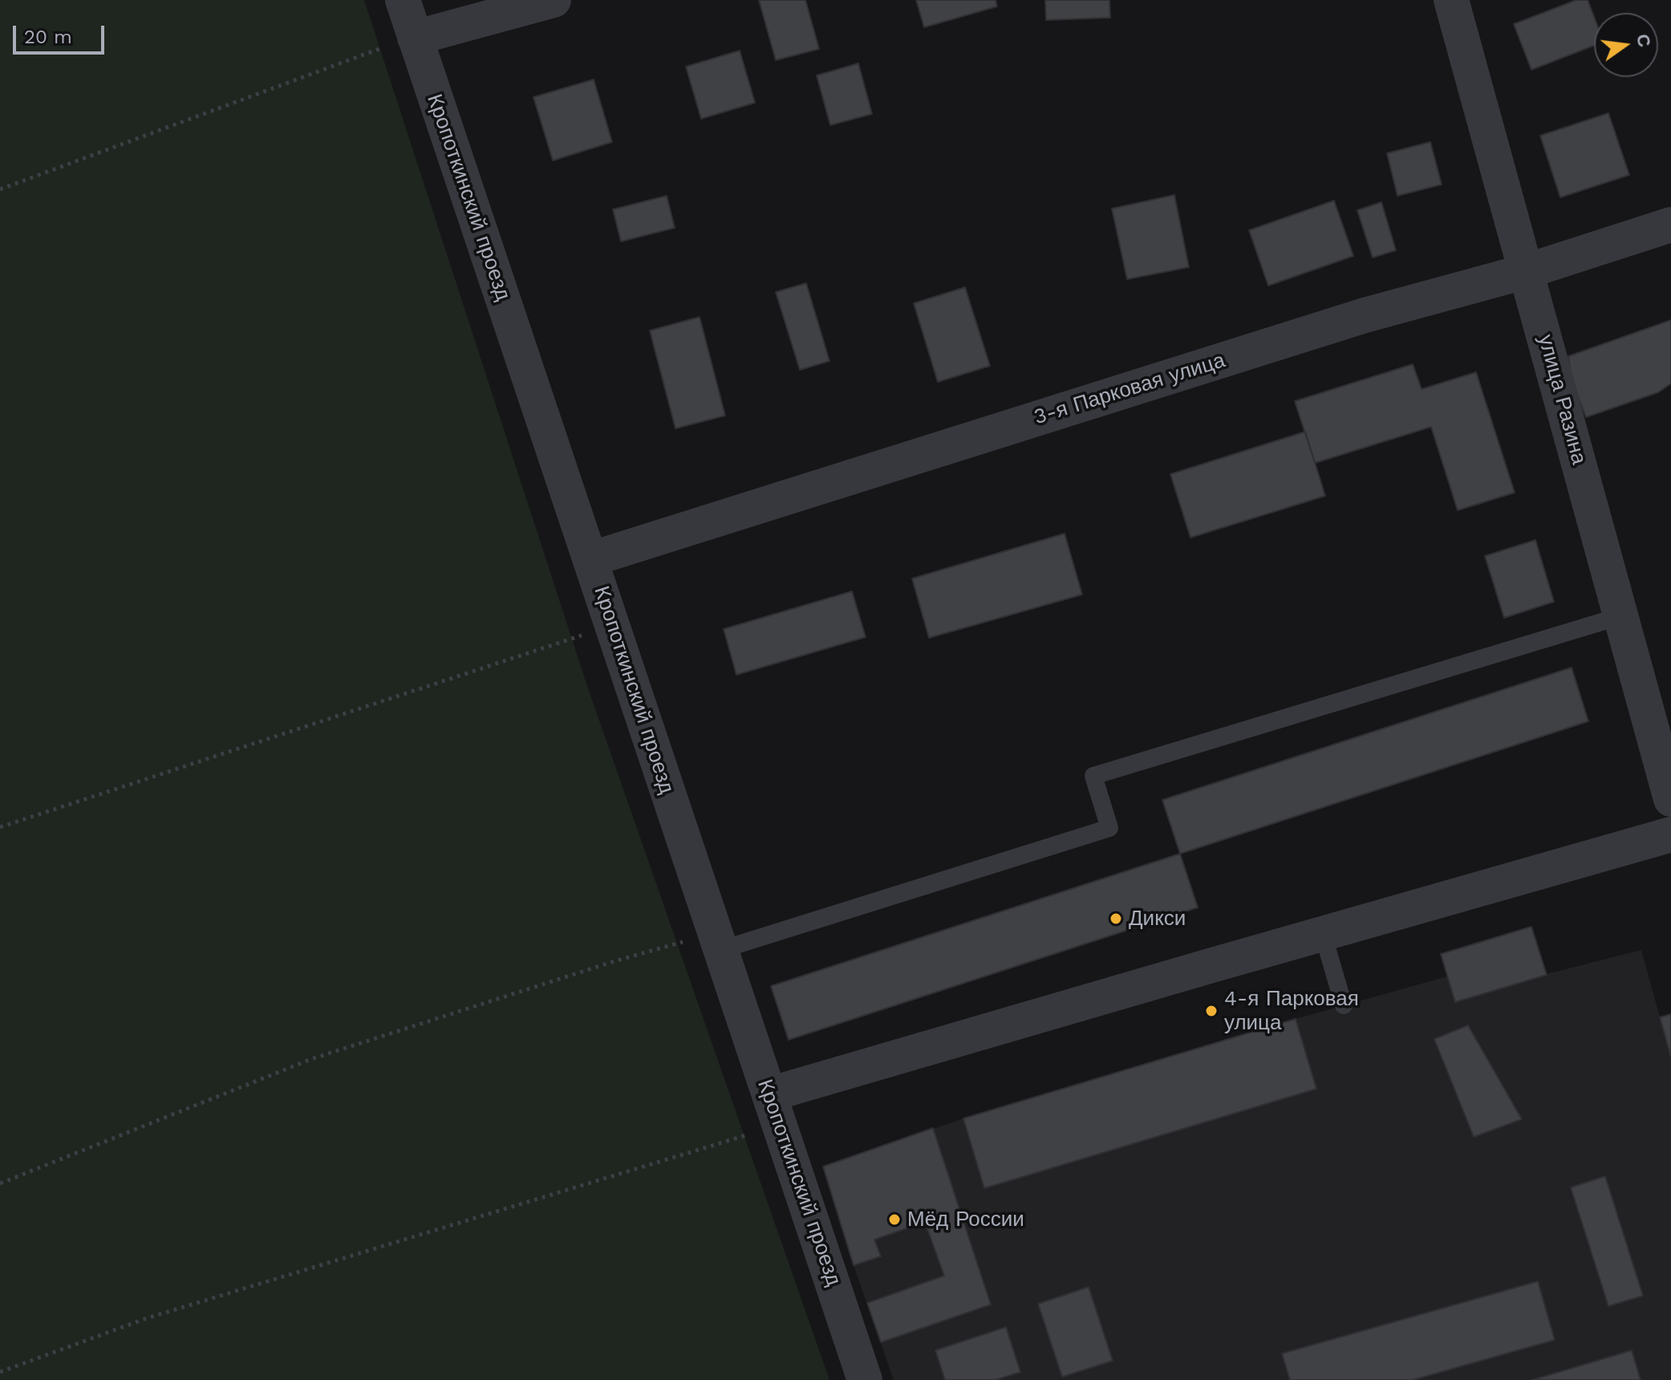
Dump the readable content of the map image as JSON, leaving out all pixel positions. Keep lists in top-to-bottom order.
{
  "streets": {
    "street": ["Кропоткинский проезд", "3-я Парковая улица", "улица Разина"]
  },
  "crossings": [
    ["Кропоткинский проезд", "3-я Парковая улица"],
    ["3-я Парковая улица", "улица Разина"]
  ],
  "places": ["Дикси", "4-я Парковая улица", "Мёд России"],
  "scale_bar": "20 m",
  "north": "right"
}
